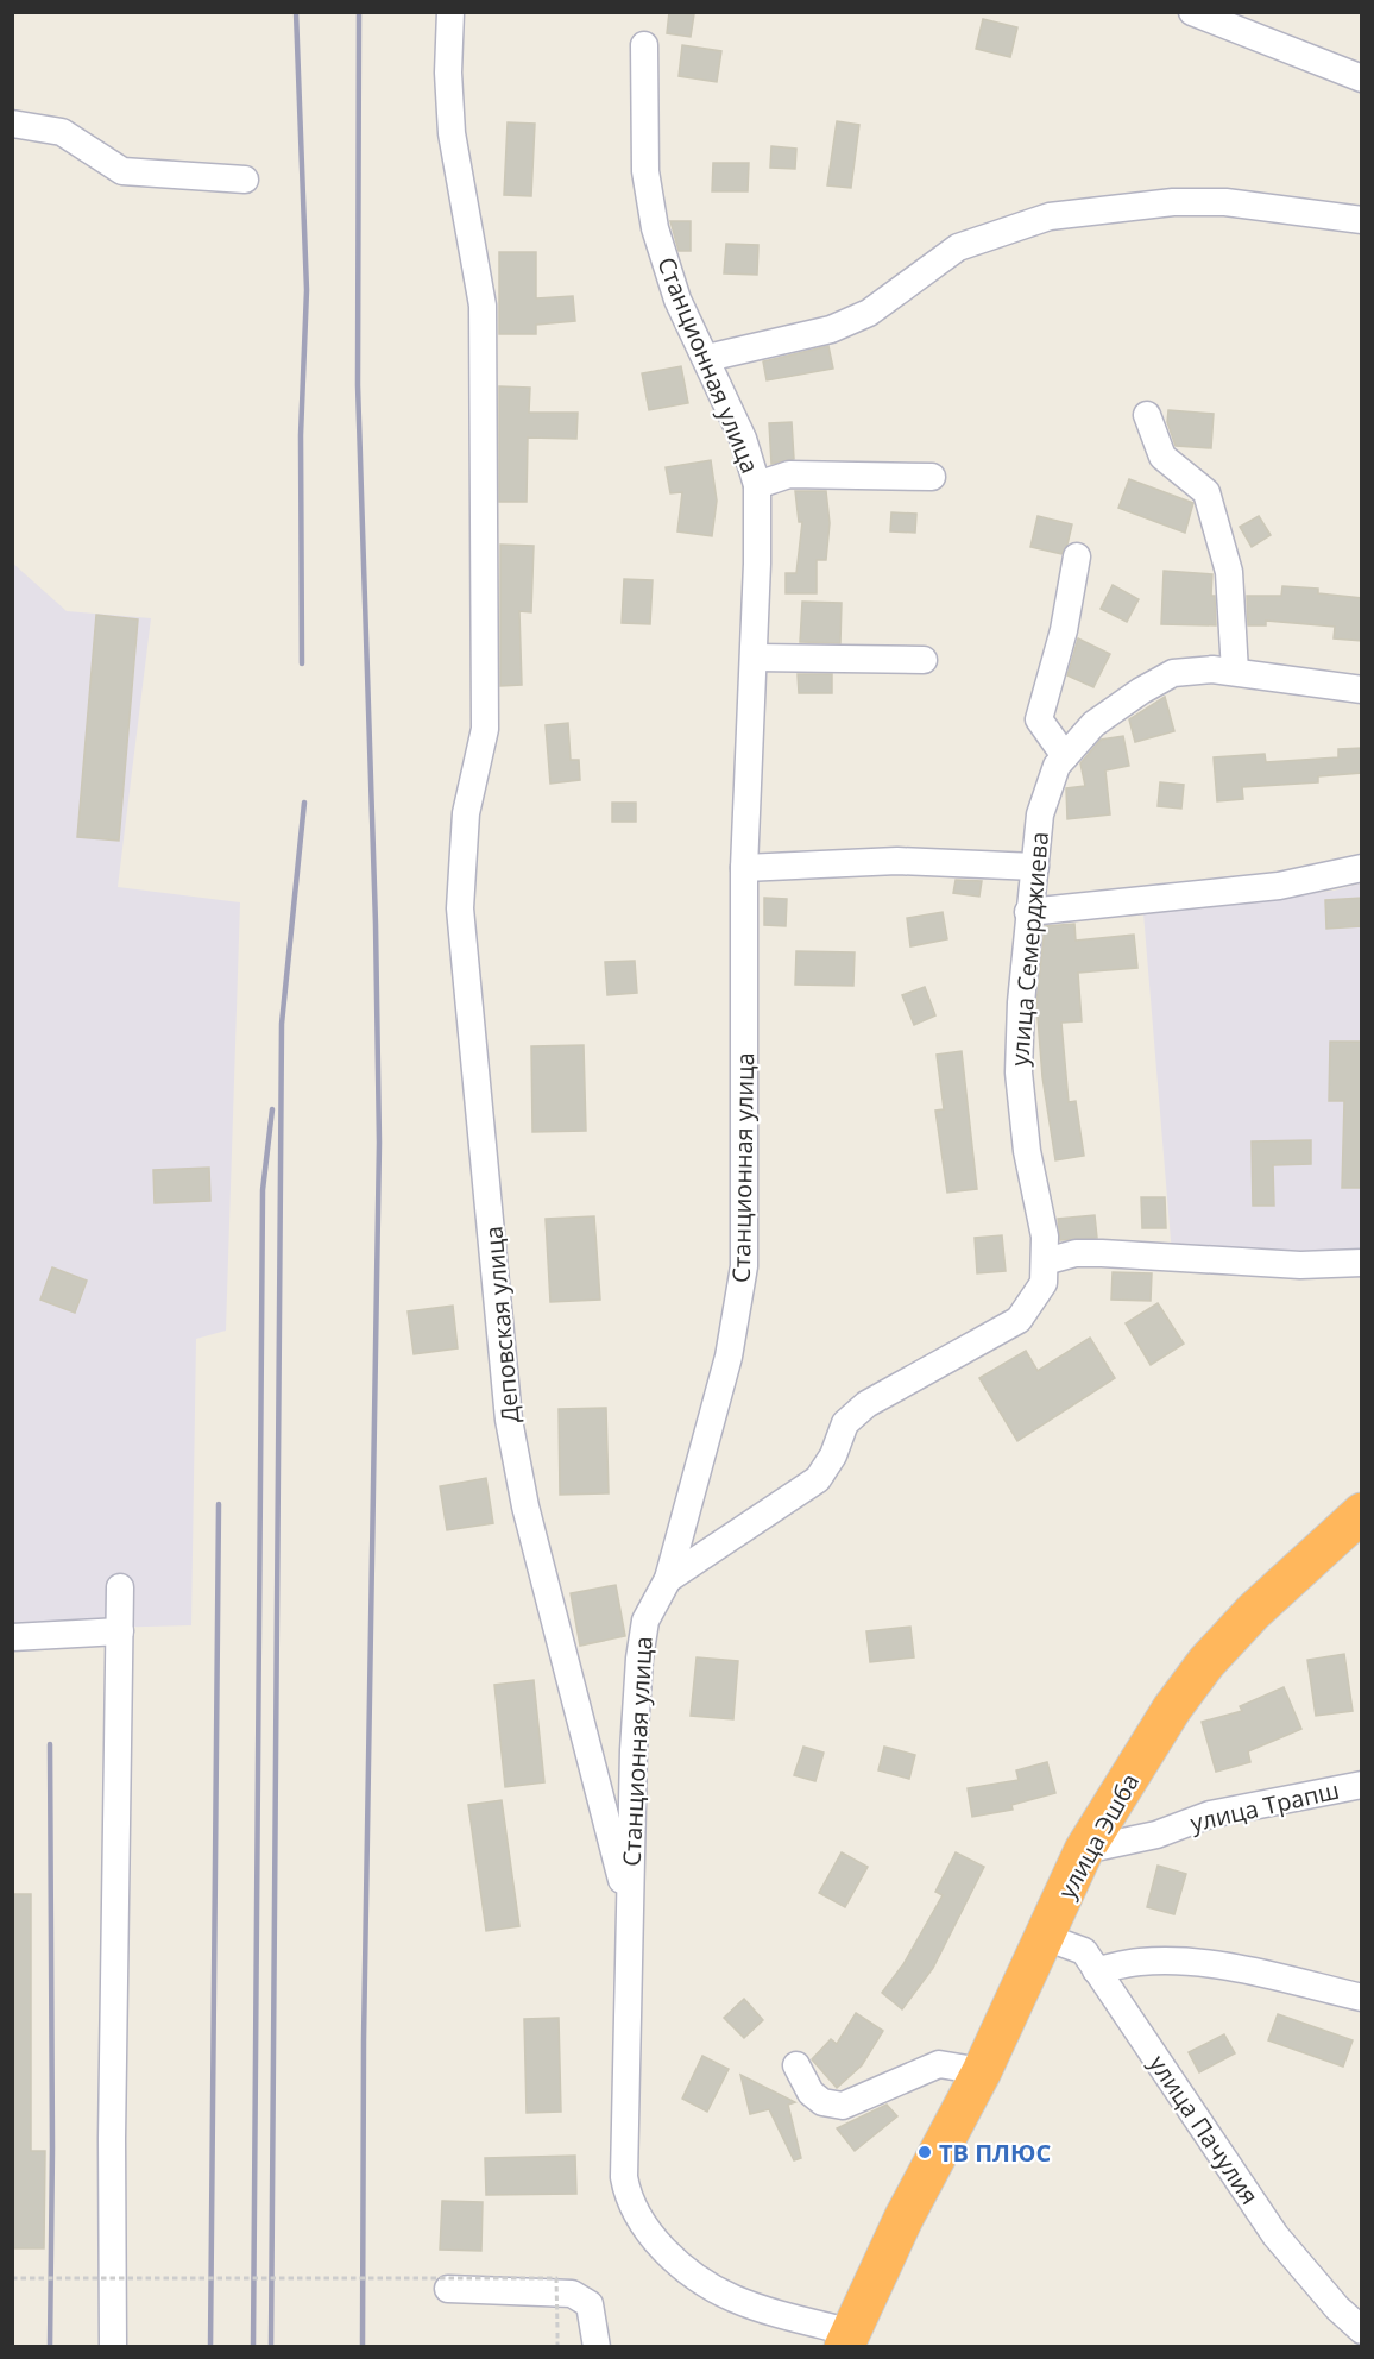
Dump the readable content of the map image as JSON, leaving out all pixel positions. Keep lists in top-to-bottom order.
{
  "streets": {
    "highway": ["улица Эшба"],
    "street": [
      "Станционная улица",
      "улица Семерджиева",
      "Деповская улица",
      "улица Трапш",
      "улица Пачулия"
    ]
  },
  "crossings": [
    ["Станционная улица", "улица Семерджиева"],
    ["Станционная улица", "Деповская улица"],
    ["Станционная улица", "улица Эшба"],
    ["улица Трапш", "улица Эшба"],
    ["улица Эшба", "улица Пачулия"]
  ],
  "places": ["ТВ ПЛЮС"]
}
